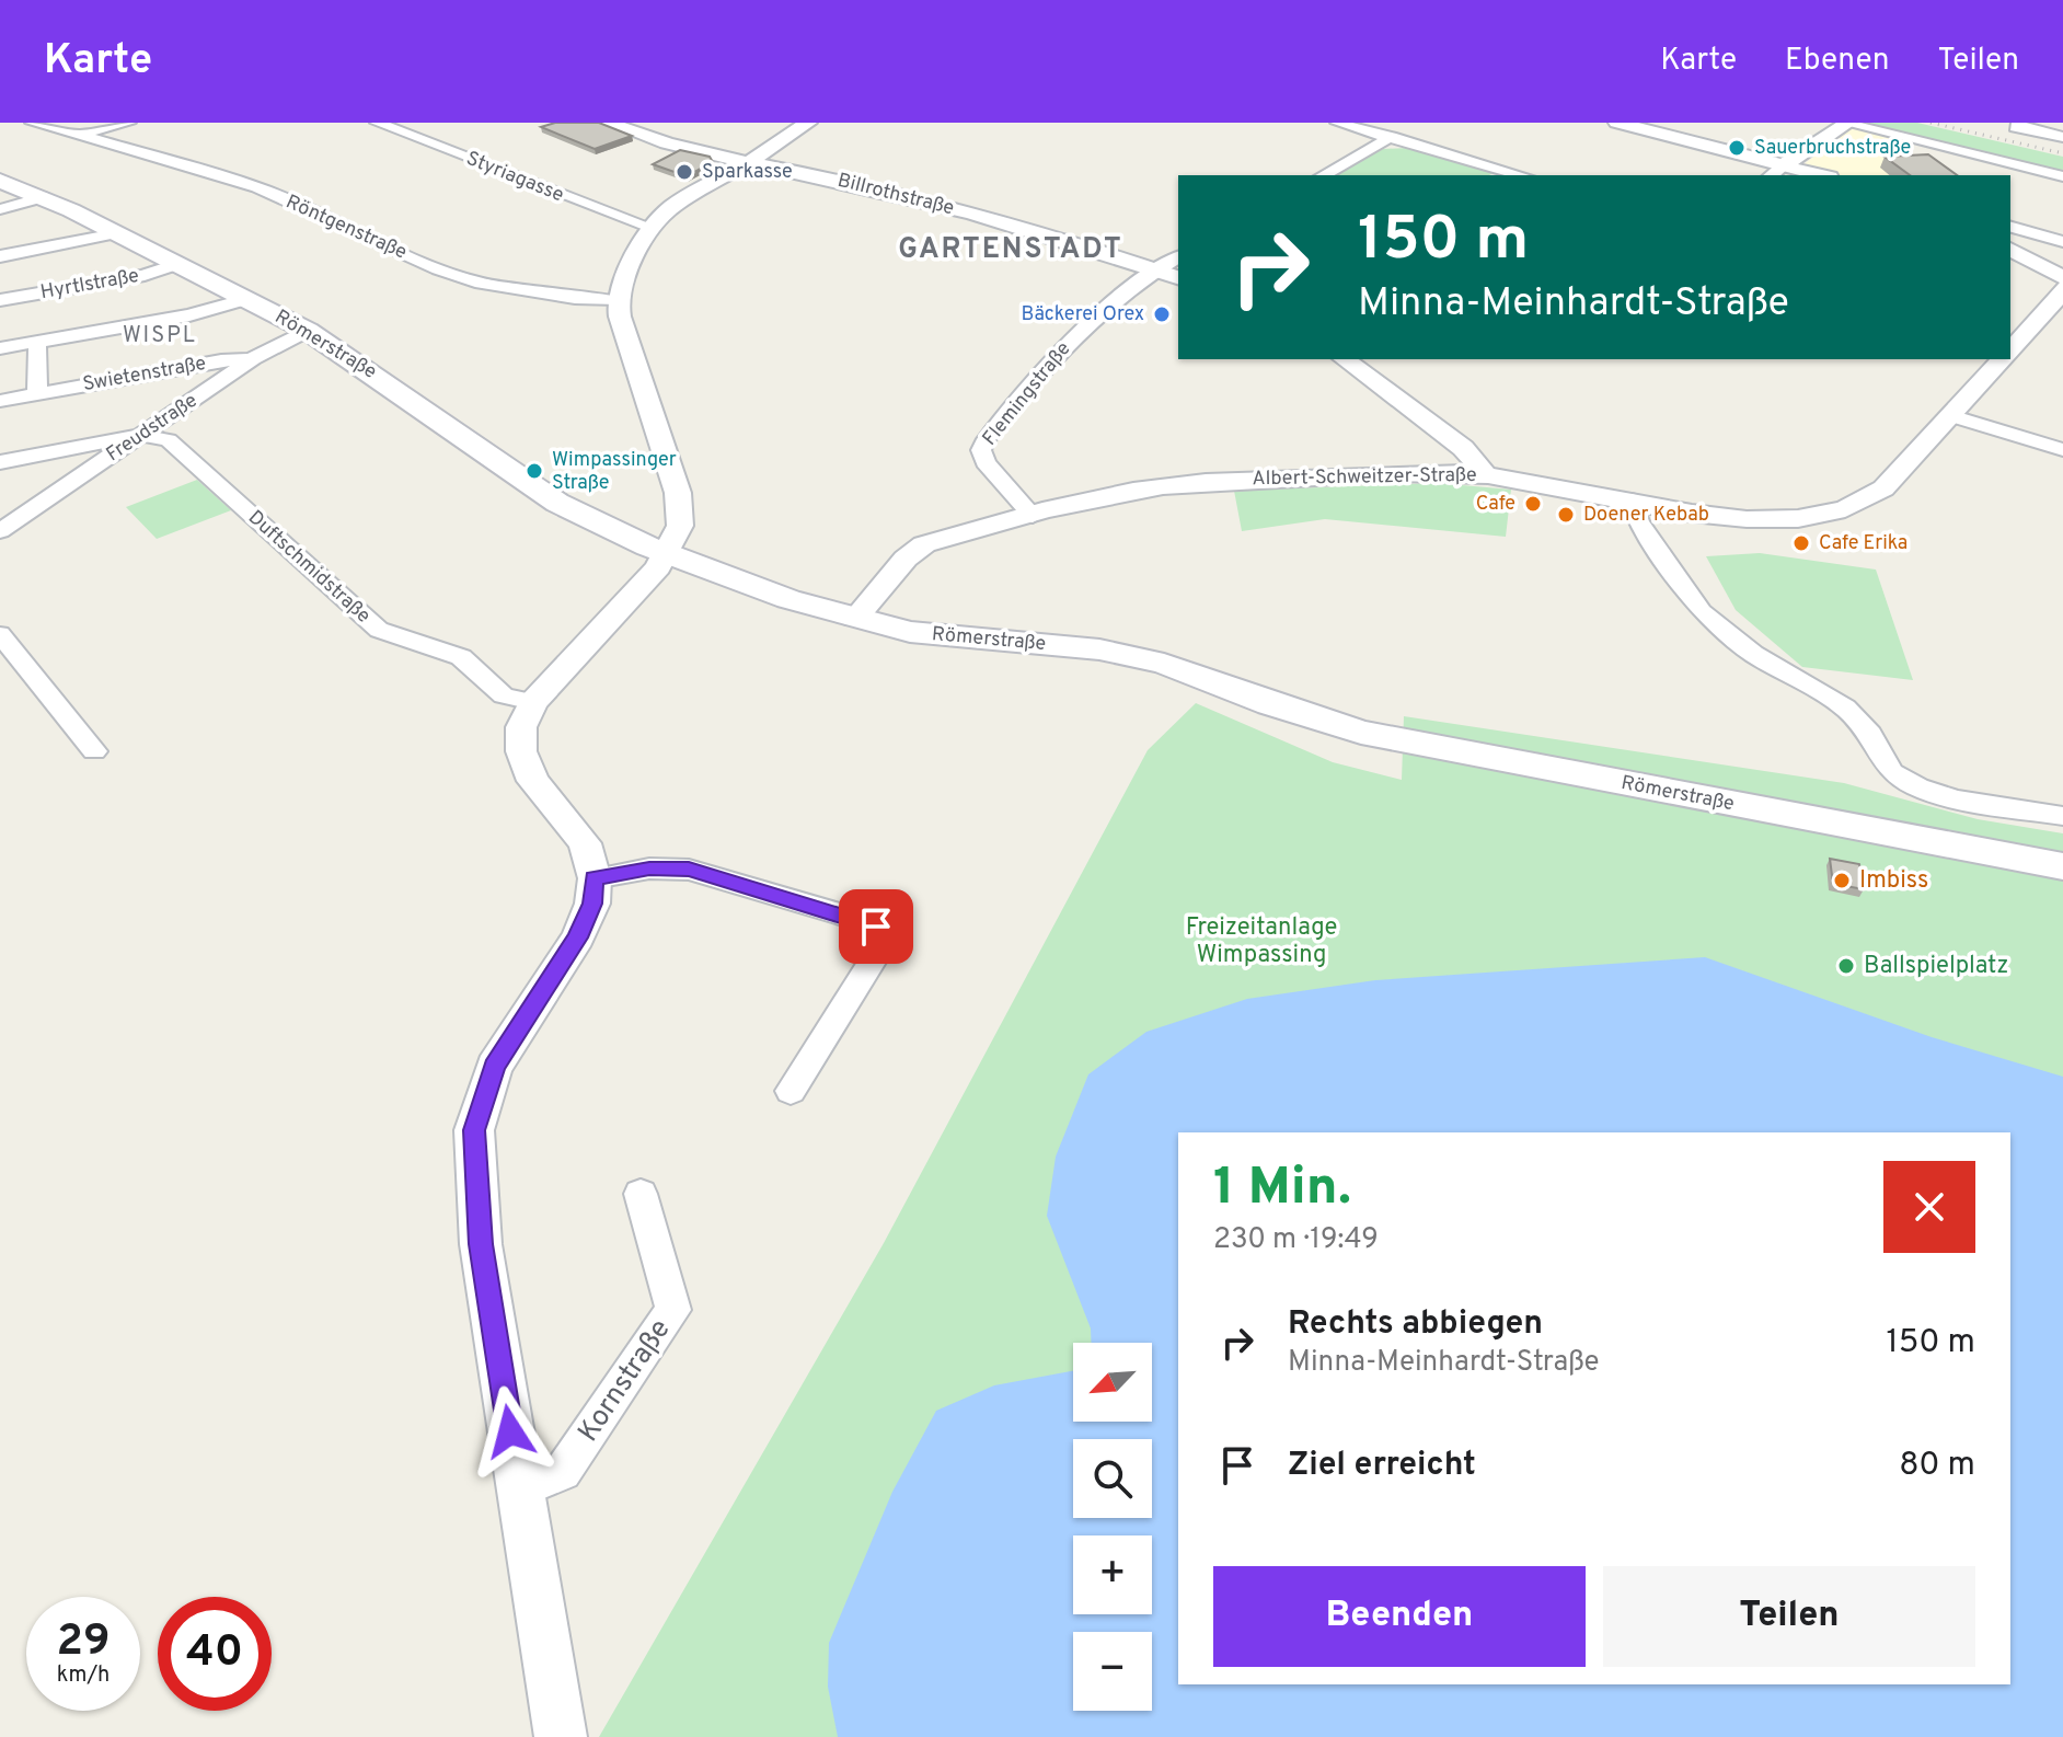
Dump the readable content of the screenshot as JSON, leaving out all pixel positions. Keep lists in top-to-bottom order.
{
  "streets": {
    "main road": ["Römerstraße"],
    "street": [
      "Styriagasse",
      "Billrothstraße",
      "Röntgenstraße",
      "Hyrtlstraße",
      "Swietenstraße",
      "Flemingstraße",
      "Freudstraße",
      "Albert-Schweitzer-Straße",
      "Duftschmidstraße",
      "Kornstraße"
    ]
  },
  "crossings": [
    ["Billrothstraße", "Flemingstraße"],
    ["Hyrtlstraße", "Römerstraße"],
    ["Römerstraße", "Freudstraße"],
    ["Römerstraße", "Albert-Schweitzer-Straße"],
    ["Swietenstraße", "Freudstraße"],
    ["Flemingstraße", "Albert-Schweitzer-Straße"],
    ["Freudstraße", "Duftschmidstraße"]
  ],
  "districts": ["GARTENSTADT", "WISPL"],
  "parks": ["Freizeitanlage Wimpassing"],
  "places": [
    "Sauerbruchstraße",
    "Sparkasse",
    "Bäckerei Orex",
    "Wimpassinger Straße",
    "Cafe",
    "Doener Kebab",
    "Cafe Erika",
    "Imbiss",
    "Ballspielplatz"
  ],
  "north": "bottom left",
  "page": {
    "header": "Karte",
    "nav": ["Karte", "Ebenen", "Teilen"],
    "turn": ["150 m", "Minna-Meinhardt-Straße"],
    "heading": ["1 Min.", "230 m · 19:49"],
    "list": [
      {
        "name": "Rechts abbiegen",
        "note": "Minna-Meinhardt-Straße",
        "value": "150 m"
      },
      {
        "name": "Ziel erreicht",
        "value": "80 m"
      }
    ],
    "map_buttons": ["+", "−"],
    "buttons": ["Beenden", "Teilen"],
    "speed": "29 km/h",
    "limit": "40"
  }
}
